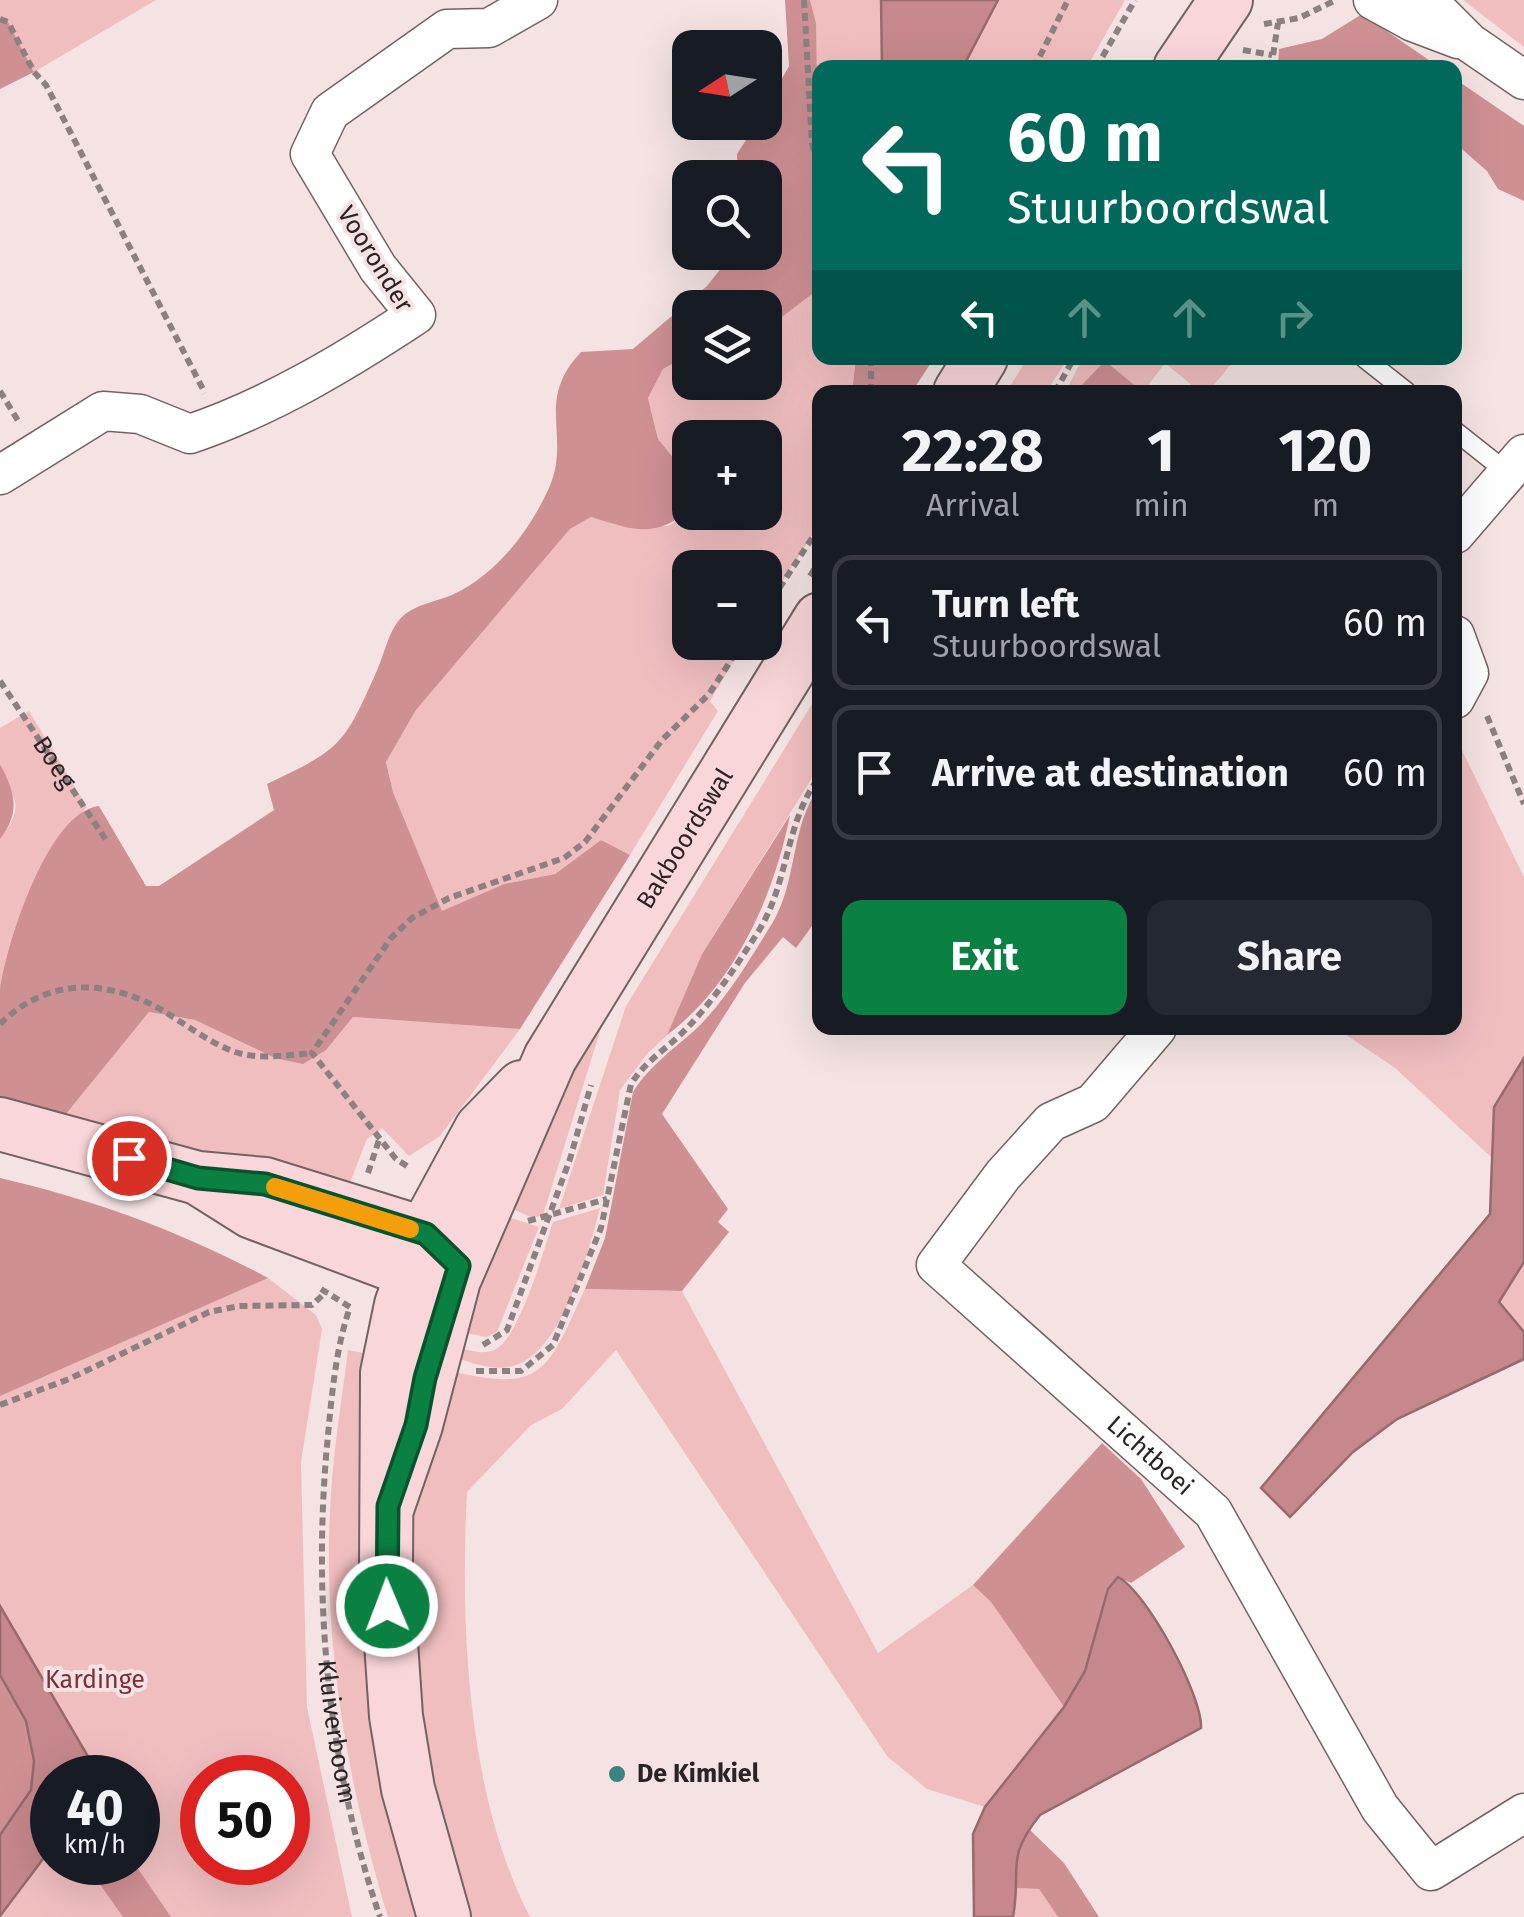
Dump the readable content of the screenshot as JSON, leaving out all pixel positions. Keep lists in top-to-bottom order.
{
  "streets": {
    "main road": ["Bakboordswal"],
    "street": ["Vooronder", "Lichtboei"],
    "path": ["Boeg", "Kluiverboom"]
  },
  "parks": ["Kardinge"],
  "places": ["De Kimkiel"],
  "north": "left",
  "page": {
    "map_buttons": ["+", "−"],
    "turn": ["60 m", "Stuurboordswal"],
    "eta": [
      "22:28",
      "Arrival",
      "1",
      "min",
      "120",
      "m"
    ],
    "list": [
      {
        "name": "Turn left",
        "note": "Stuurboordswal",
        "value": "60 m"
      },
      {
        "name": "Arrive at destination",
        "value": "60 m"
      }
    ],
    "buttons": ["Exit", "Share"],
    "speed": "40 km/h",
    "limit": "50"
  }
}
